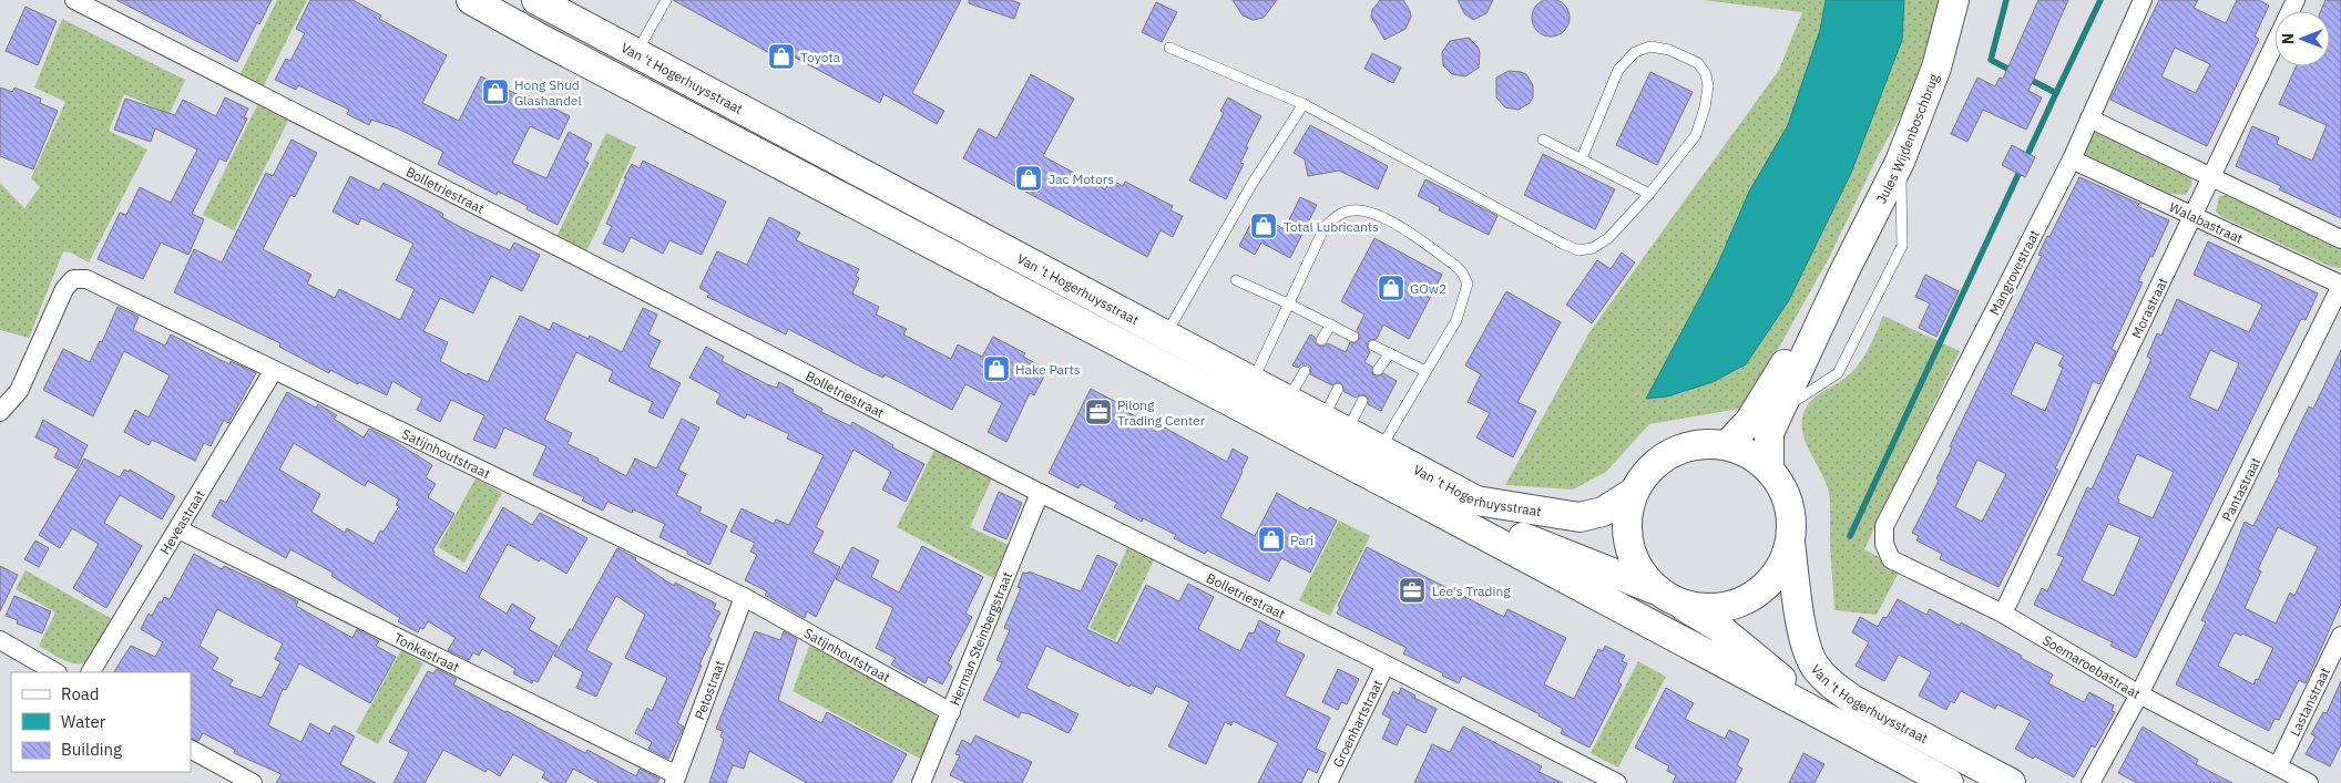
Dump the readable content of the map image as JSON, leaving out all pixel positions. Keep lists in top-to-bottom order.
{
  "streets": {
    "main road": ["Van 't Hogerhuysstraat", "Jules Wijdenboschbrug"],
    "street": [
      "Bolletriestraat",
      "Walabastraat",
      "Mangrovestraat",
      "Morastraat",
      "Satijnhoutstraat",
      "Pantastraat",
      "Heveastraat",
      "Herman Steinbergstraat",
      "Tonkastraat",
      "Soemaroebastraat",
      "Petostraat",
      "Lastanstraat",
      "Groenhartstraat"
    ]
  },
  "crossings": [
    ["Van 't Hogerhuysstraat", "Jules Wijdenboschbrug"],
    ["Bolletriestraat", "Herman Steinbergstraat"],
    ["Bolletriestraat", "Groenhartstraat"],
    ["Walabastraat", "Mangrovestraat"],
    ["Walabastraat", "Morastraat"],
    ["Walabastraat", "Pantastraat"],
    ["Mangrovestraat", "Soemaroebastraat"],
    ["Morastraat", "Soemaroebastraat"],
    ["Satijnhoutstraat", "Heveastraat"],
    ["Satijnhoutstraat", "Herman Steinbergstraat"],
    ["Satijnhoutstraat", "Petostraat"],
    ["Pantastraat", "Soemaroebastraat"],
    ["Heveastraat", "Tonkastraat"],
    ["Tonkastraat", "Petostraat"],
    ["Soemaroebastraat", "Lastanstraat"]
  ],
  "places": {
    "shop": [
      "Toyota",
      "Hong Shud Glashandel",
      "Jac Motors",
      "Total Lubricants",
      "GOw2",
      "Hake Parts",
      "Pari"
    ],
    "office": ["Pilong Trading Center", "Lee's Trading"]
  },
  "legend": ["Road", "Water", "Building"],
  "north": "left"
}
